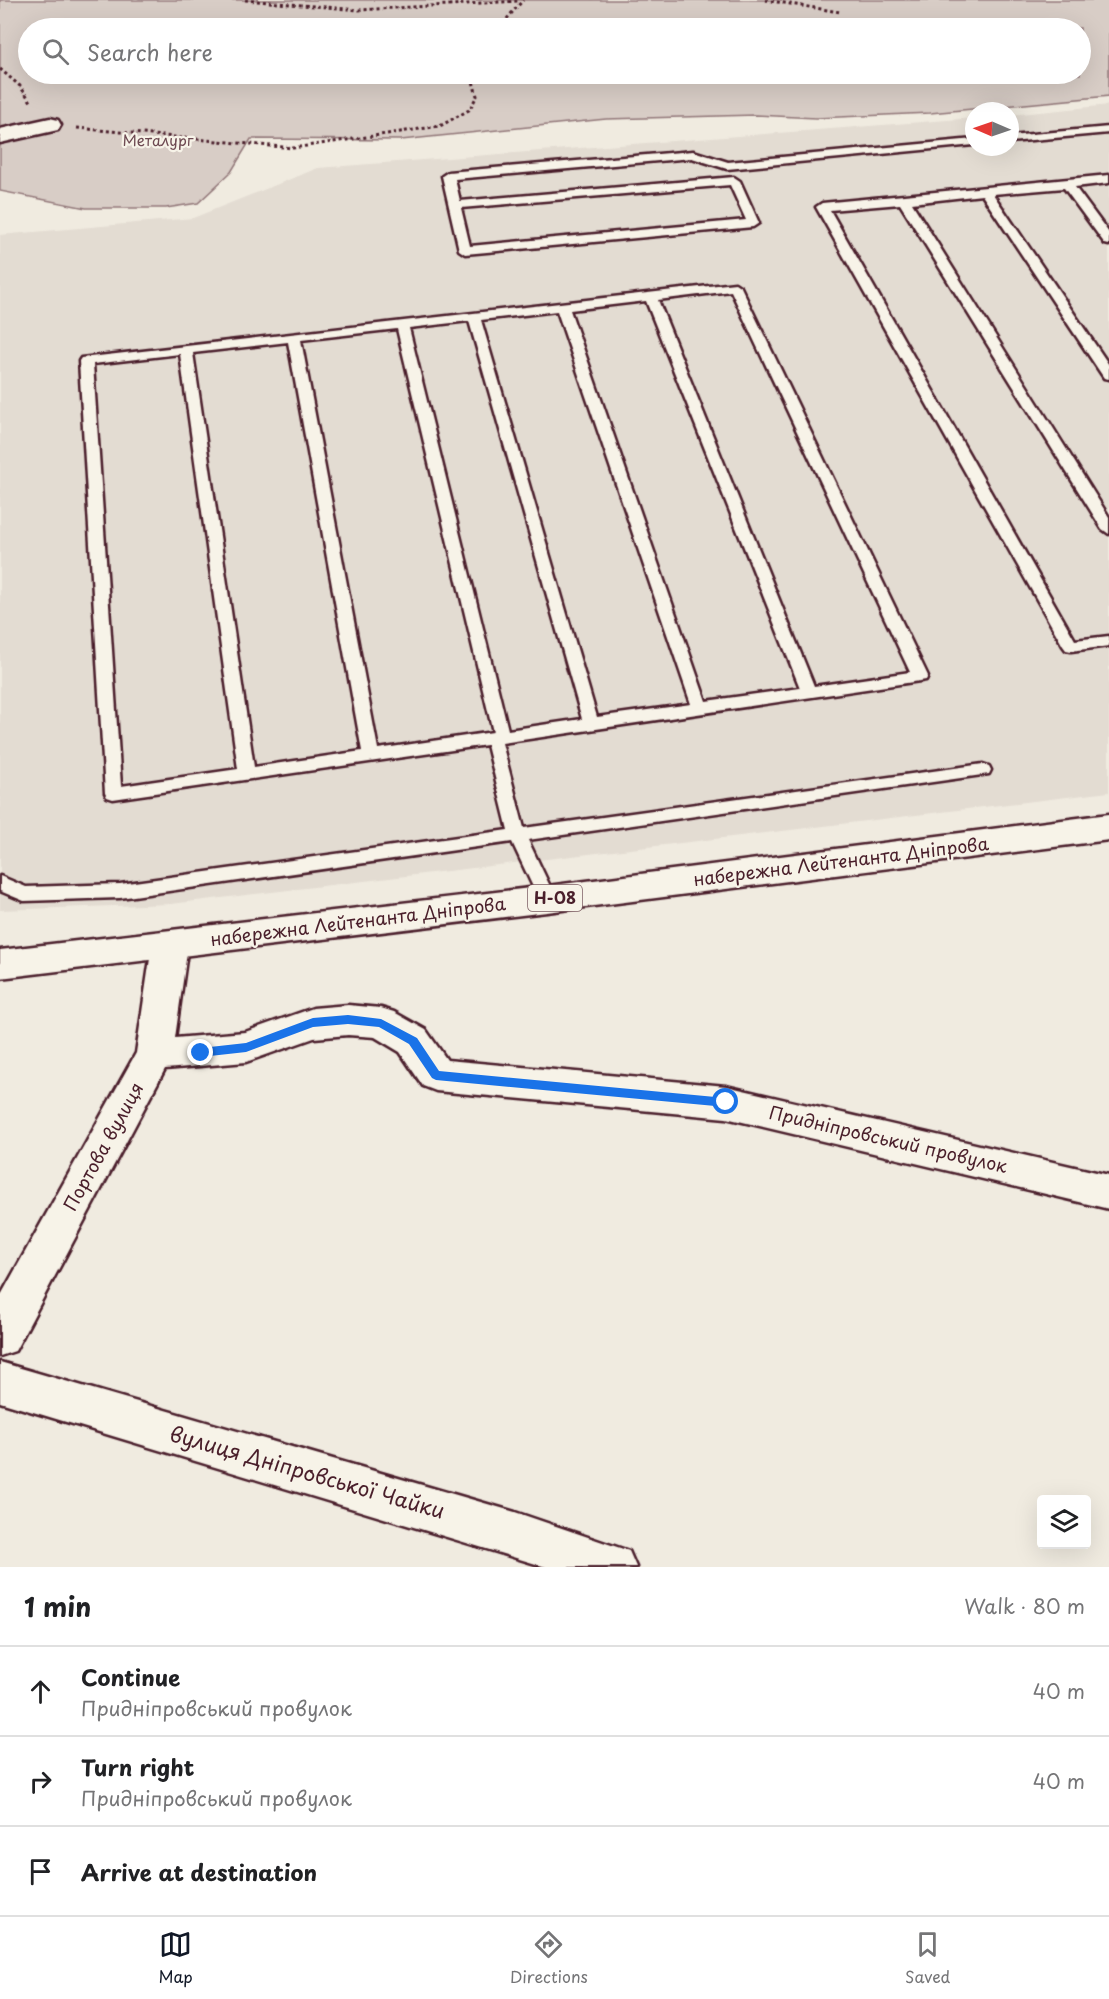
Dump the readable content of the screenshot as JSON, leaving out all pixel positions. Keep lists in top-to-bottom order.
{
  "streets": {
    "street": [
      "набережна Лейтенанта Дніпрова",
      "Н-08",
      "Придніпровський провулок",
      "Портова вулиця",
      "вулиця Дніпровської Чайки"
    ]
  },
  "crossings": [
    ["набережна Лейтенанта Дніпрова", "Портова вулиця"],
    ["Придніпровський провулок", "Портова вулиця"]
  ],
  "parks": ["Металург"],
  "north": "left",
  "page": {
    "search": "Search here",
    "heading": ["1 min", "Walk · 80 m"],
    "list": [
      ["Continue", "Придніпровський провулок", "40 m"],
      ["Turn right", "Придніпровський провулок", "40 m"],
      "Arrive at destination"
    ],
    "nav": ["Map", "Directions", "Saved"]
  }
}
